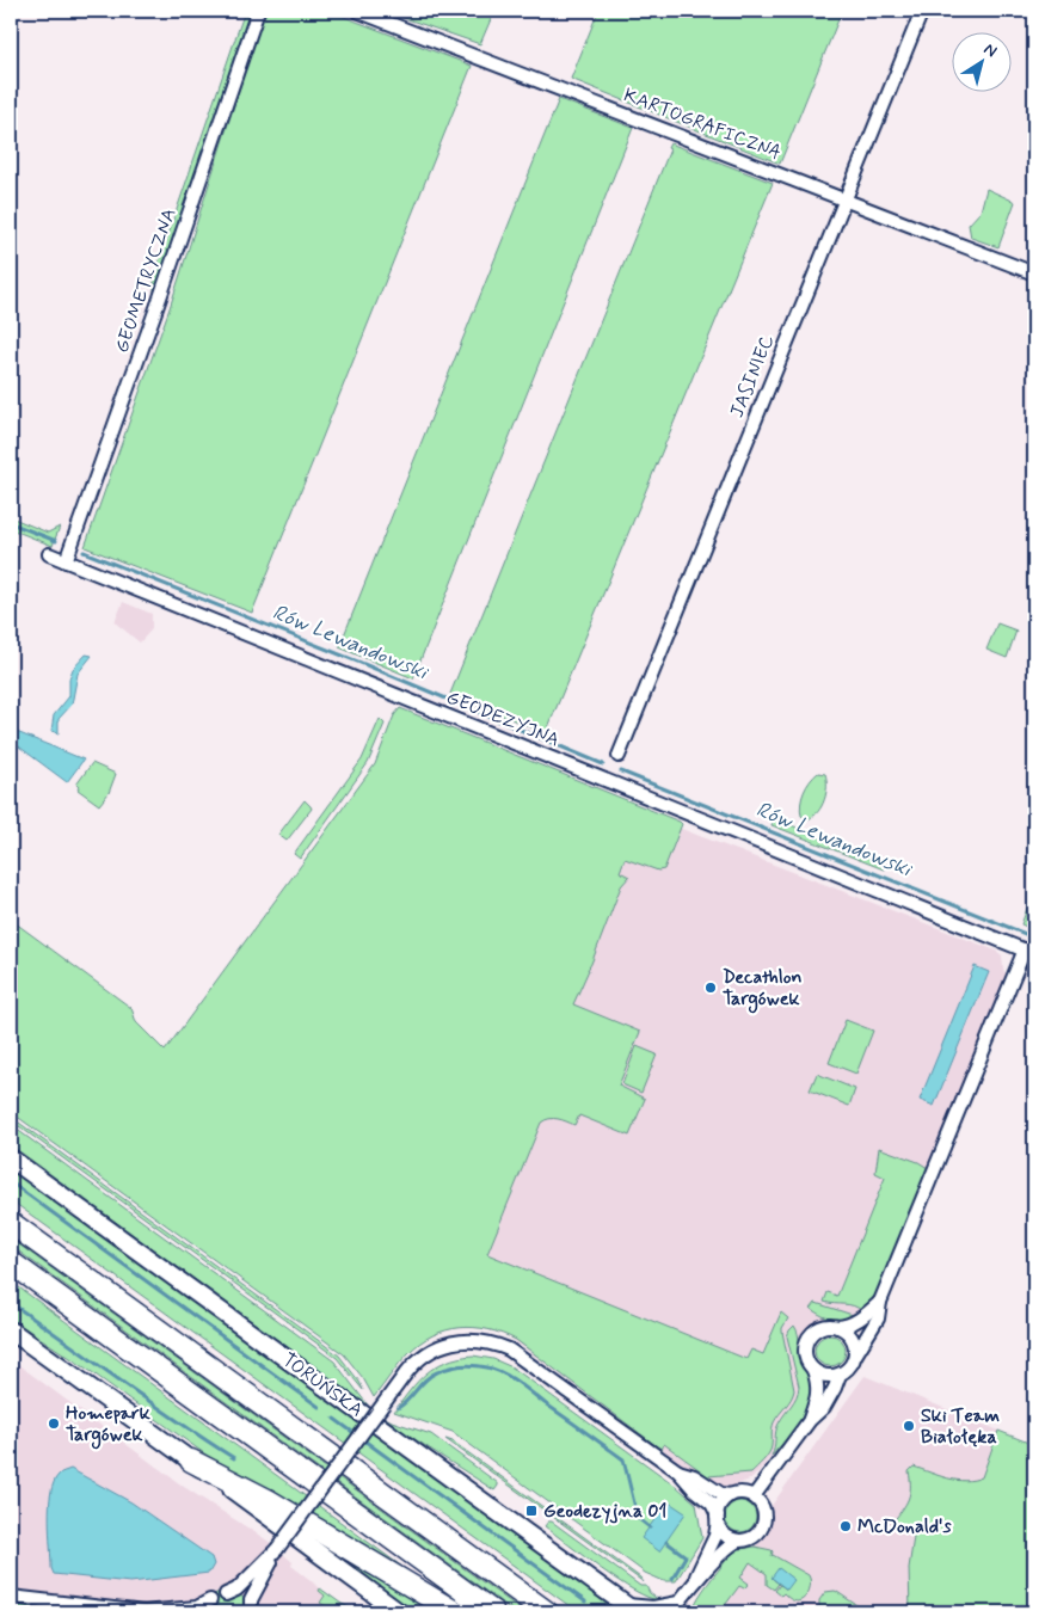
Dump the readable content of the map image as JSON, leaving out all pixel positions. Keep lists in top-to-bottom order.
{
  "streets": {
    "main road": ["TORUŃSKA"],
    "street": [
      "KARTOGRAFICZNA",
      "GEOMETRYCZNA",
      "JASINIEC",
      "GEODEZYJNA"
    ]
  },
  "crossings": [
    ["KARTOGRAFICZNA", "JASINIEC"],
    ["GEOMETRYCZNA", "GEODEZYJNA"]
  ],
  "water": ["Rów Lewandowski"],
  "places": {
    "other": [
      "Decathlon Targówek",
      "Homepark Targówek",
      "Ski Team Białołęka",
      "McDonald's"
    ],
    "transit": ["Geodezyjna 01"]
  },
  "north": "top right"
}
